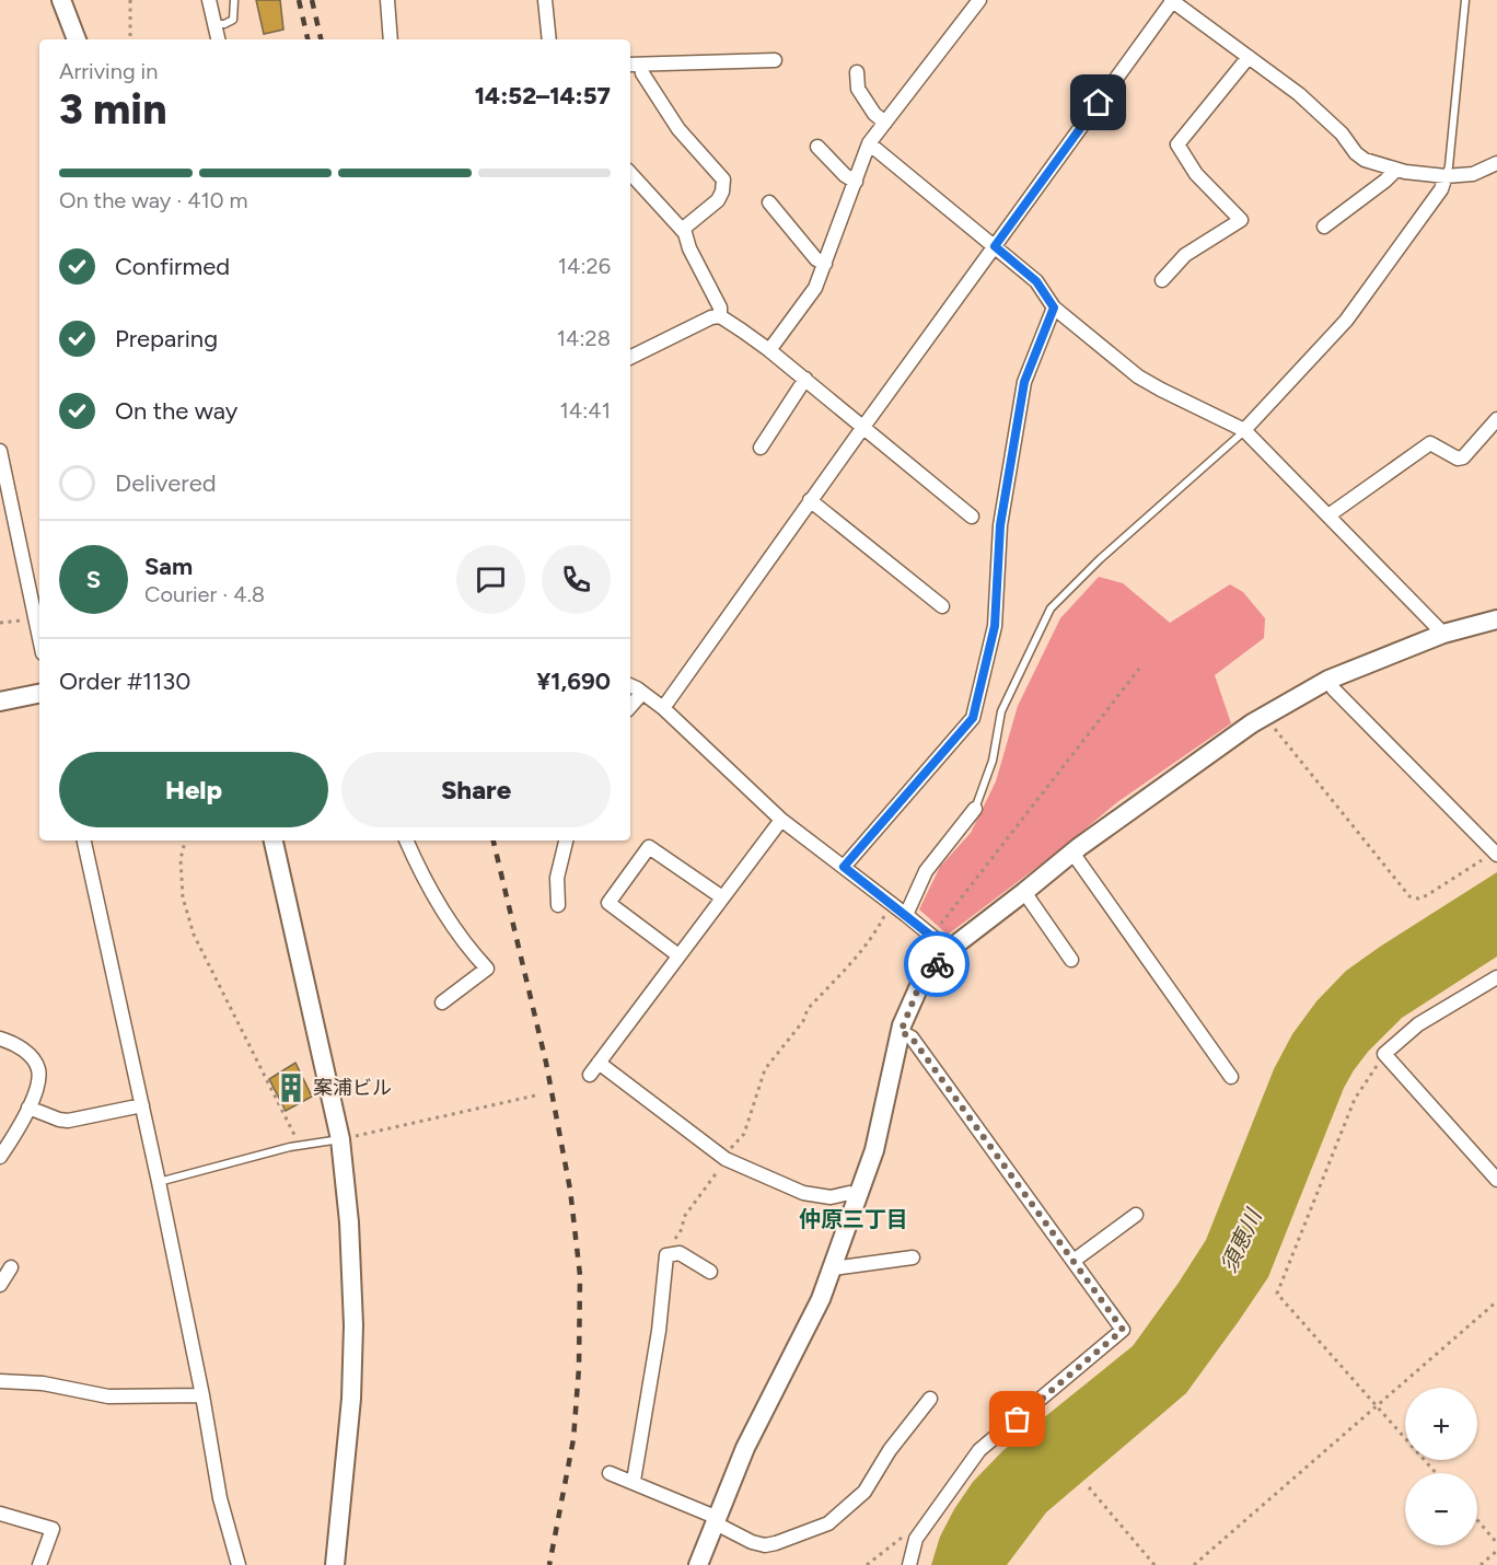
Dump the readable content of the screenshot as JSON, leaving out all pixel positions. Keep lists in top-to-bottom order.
{
  "districts": ["仲原三丁目"],
  "water": ["須恵川"],
  "places": {
    "building": ["案浦ビル"]
  },
  "page": {
    "heading": ["3 min", "Arriving in", "14:52–14:57"],
    "panel": [
      "Sam",
      "Courier · 4.8",
      "Order #1130",
      "¥1,690"
    ],
    "bar": "On the way · 410 m",
    "list": [
      ["Confirmed", "14:26"],
      ["Preparing", "14:28"],
      ["On the way", "14:41"],
      "Delivered"
    ],
    "round": "S",
    "buttons": ["Help", "Share"],
    "map_buttons": ["+", "−"]
  }
}
